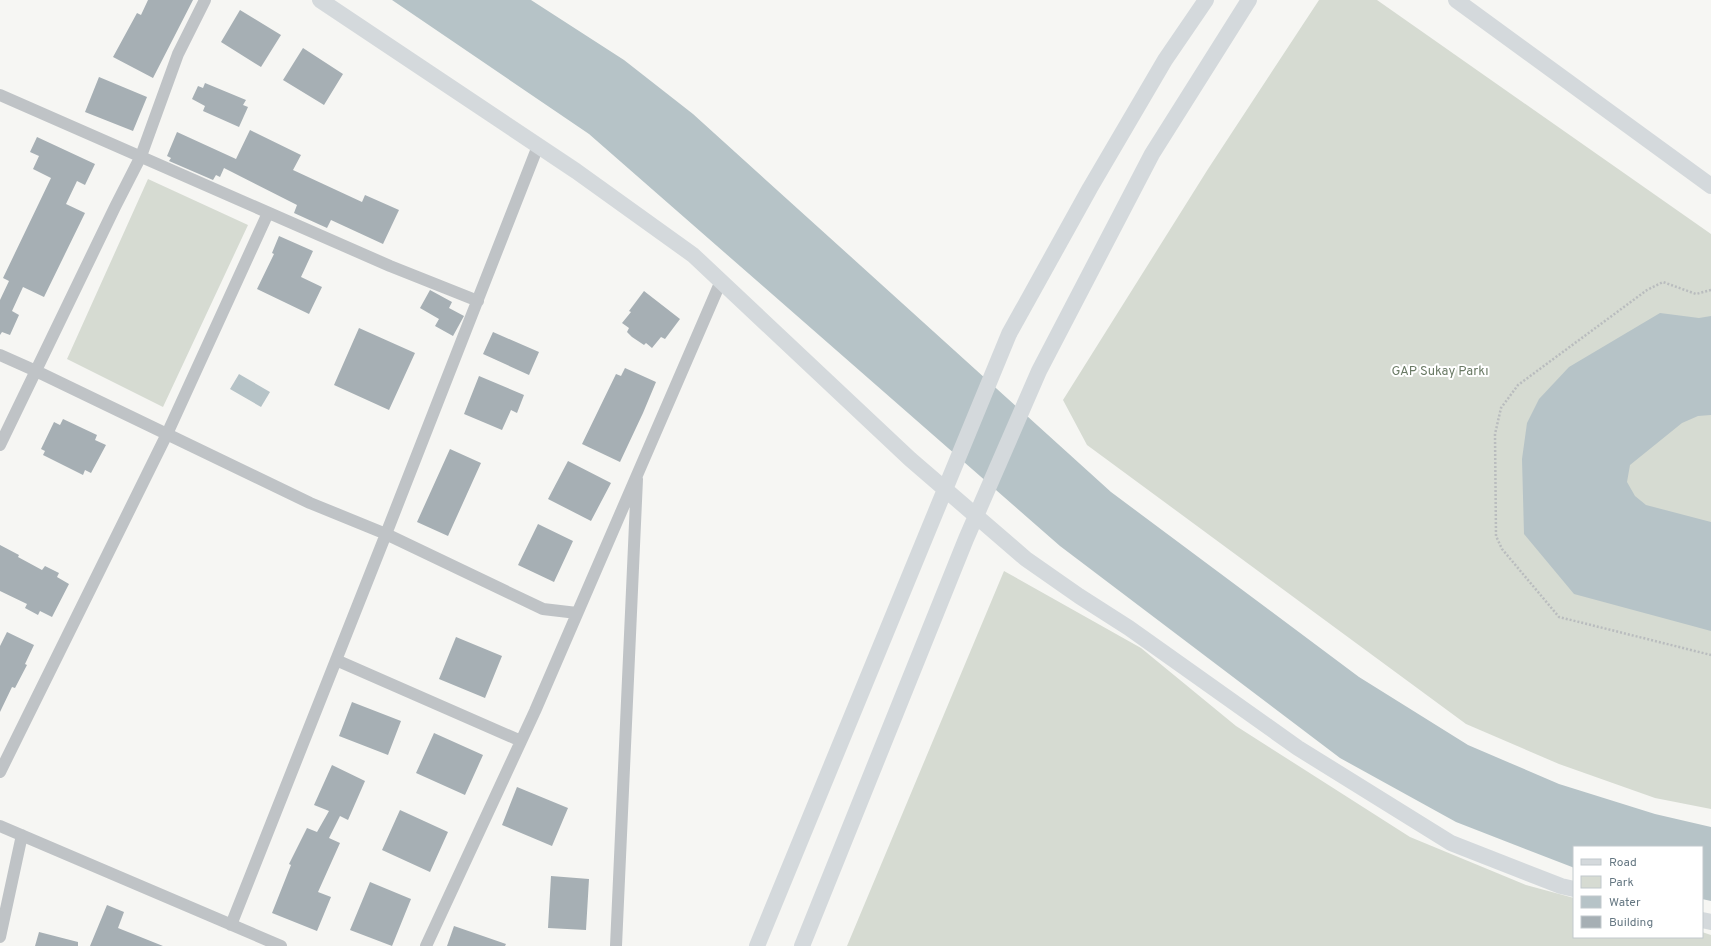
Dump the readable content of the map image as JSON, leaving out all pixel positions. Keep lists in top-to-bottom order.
{
  "parks": ["GAP Sukay Parkı"],
  "legend": [
    "Road",
    "Park",
    "Water",
    "Building"
  ]
}
